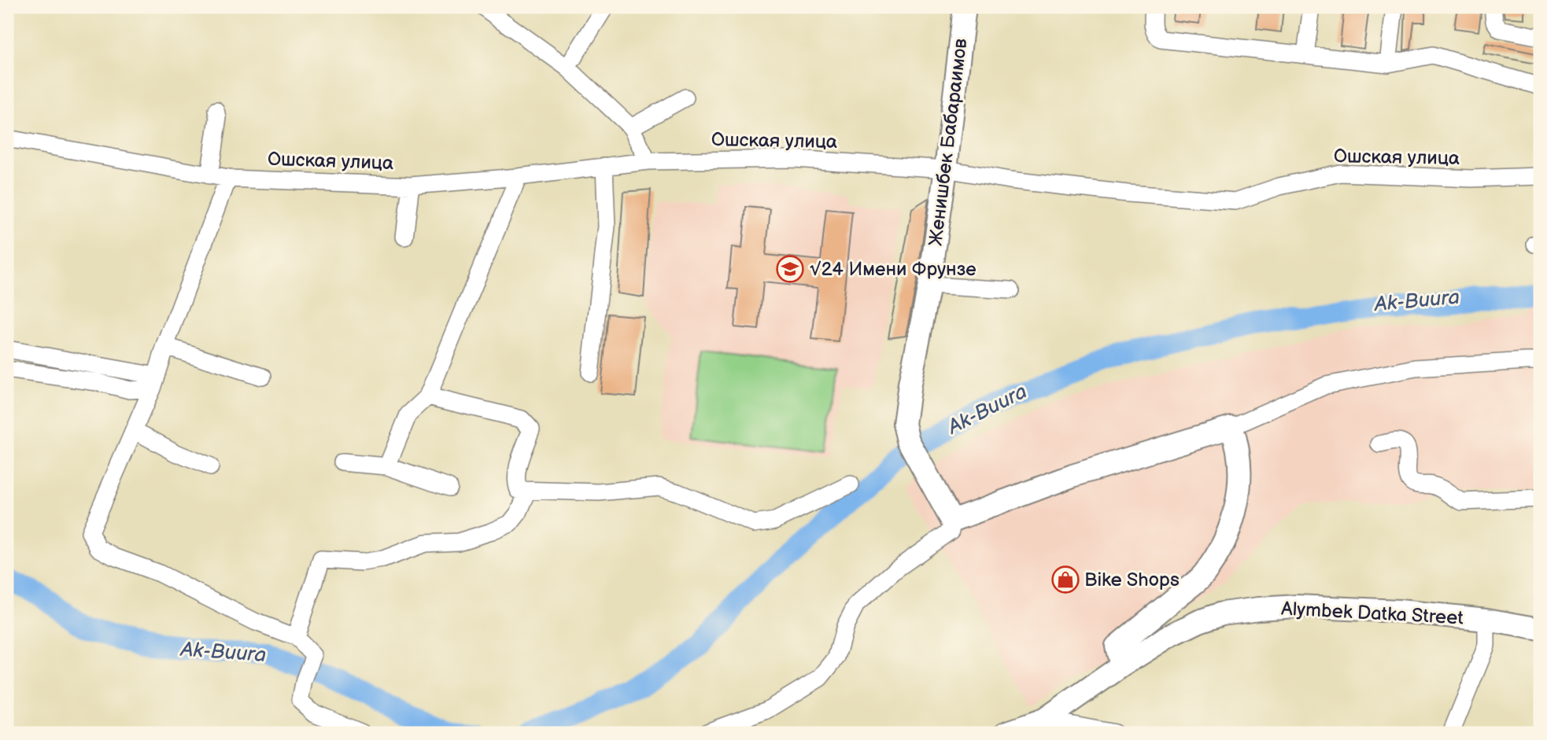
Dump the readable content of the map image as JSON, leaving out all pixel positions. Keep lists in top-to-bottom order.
{
  "streets": {
    "main road": ["Женишбек Бабараимов", "Alymbek Datka Street"],
    "street": ["Ошская улица"]
  },
  "crossings": [
    ["Ошская улица", "Женишбек Бабараимов"]
  ],
  "water": ["Ak-Buura"],
  "places": {
    "school or university": ["√24 Имени Фрунзе"],
    "shop": ["Bike Shops"]
  }
}
